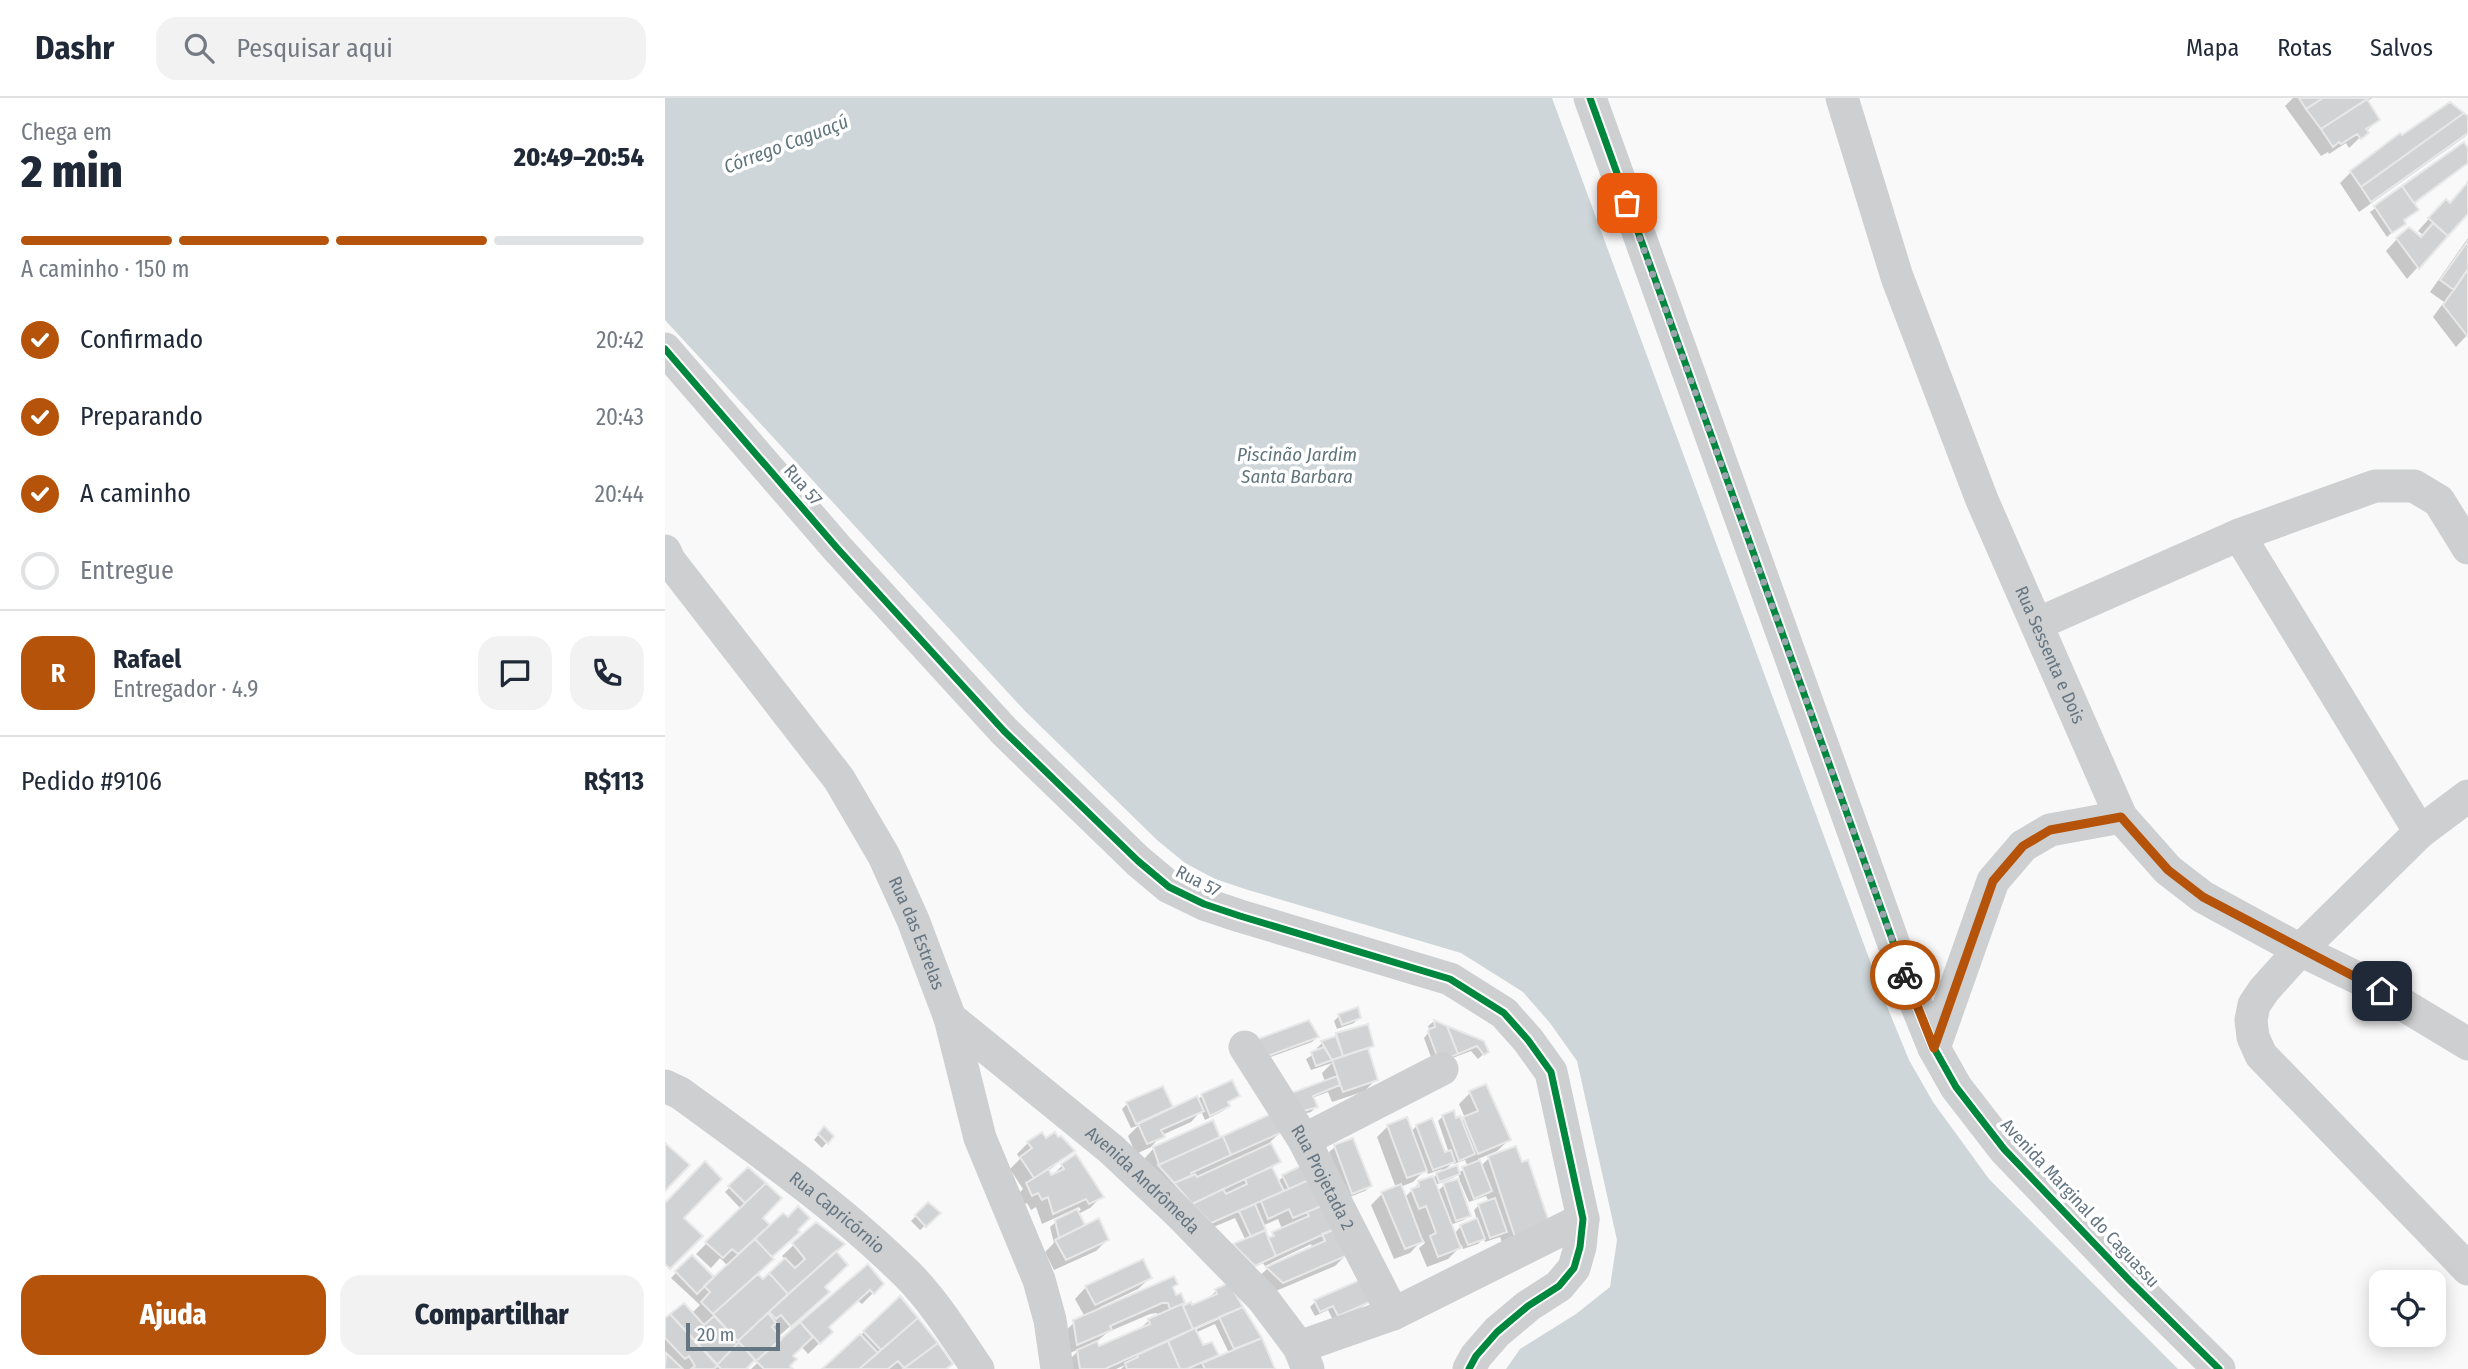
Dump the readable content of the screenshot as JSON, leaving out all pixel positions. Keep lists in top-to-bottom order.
{
  "streets": {
    "street": [
      "Rua 57",
      "Rua Sessenta e Dois",
      "Rua das Estrelas",
      "Rua Projetada 2",
      "Avenida Andrômeda",
      "Avenida Marginal do Caguassu",
      "Rua Capricórnio"
    ]
  },
  "crossings": [
    ["Rua das Estrelas", "Avenida Andrômeda"]
  ],
  "water": ["Córrego Caguaçú", "Piscinão Jardim Santa Barbara"],
  "scale_bar": "20 m",
  "page": {
    "header": "Dashr",
    "search": "Pesquisar aqui",
    "nav": ["Mapa", "Rotas", "Salvos"],
    "heading": ["2 min", "Chega em", "20:49–20:54"],
    "panel": [
      "Rafael",
      "Entregador · 4.9",
      "Pedido #9106",
      "R$113"
    ],
    "bar": "A caminho · 150 m",
    "list": [
      ["Confirmado", "20:42"],
      ["Preparando", "20:43"],
      ["A caminho", "20:44"],
      "Entregue"
    ],
    "round": "R",
    "buttons": ["Ajuda", "Compartilhar"],
    "scale": "20 m"
  }
}
